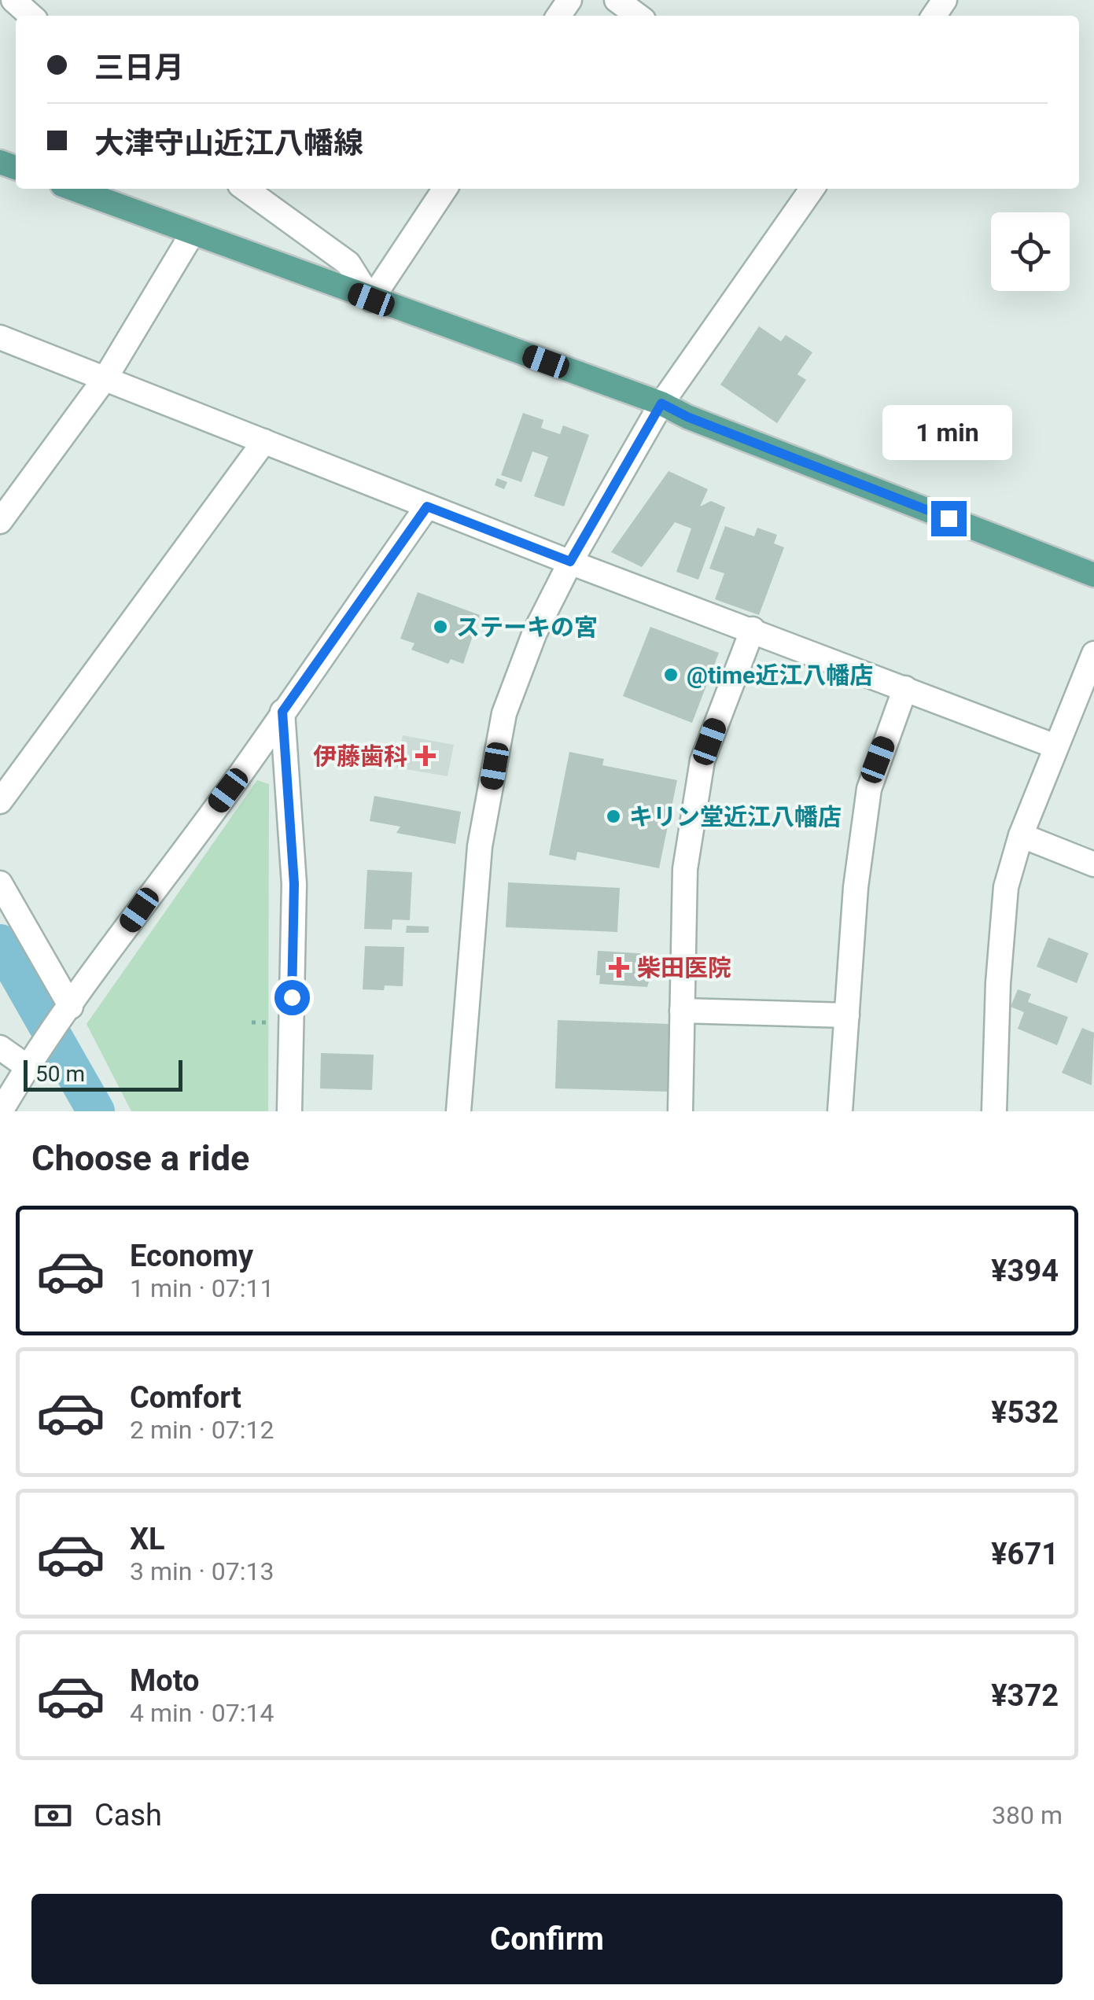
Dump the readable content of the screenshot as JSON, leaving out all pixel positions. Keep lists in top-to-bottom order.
{
  "places": {
    "other": ["ステーキの宮", "@time近江八幡店", "キリン堂近江八幡店"],
    "health": ["伊藤歯科", "柴田医院"]
  },
  "scale_bar": "50 m",
  "page": {
    "banner": ["三日月", "大津守山近江八幡線"],
    "bubble": "1 min",
    "scale": "50 m",
    "heading": "Choose a ride",
    "list": [
      {
        "name": "Economy",
        "note": "1 min · 07:11",
        "value": "¥394"
      },
      {
        "name": "Comfort",
        "note": "2 min · 07:12",
        "value": "¥532"
      },
      {
        "name": "XL",
        "note": "3 min · 07:13",
        "value": "¥671"
      },
      {
        "name": "Moto",
        "note": "4 min · 07:14",
        "value": "¥372"
      }
    ],
    "pay": ["Cash", "380 m"],
    "buttons": "Confirm"
  }
}
